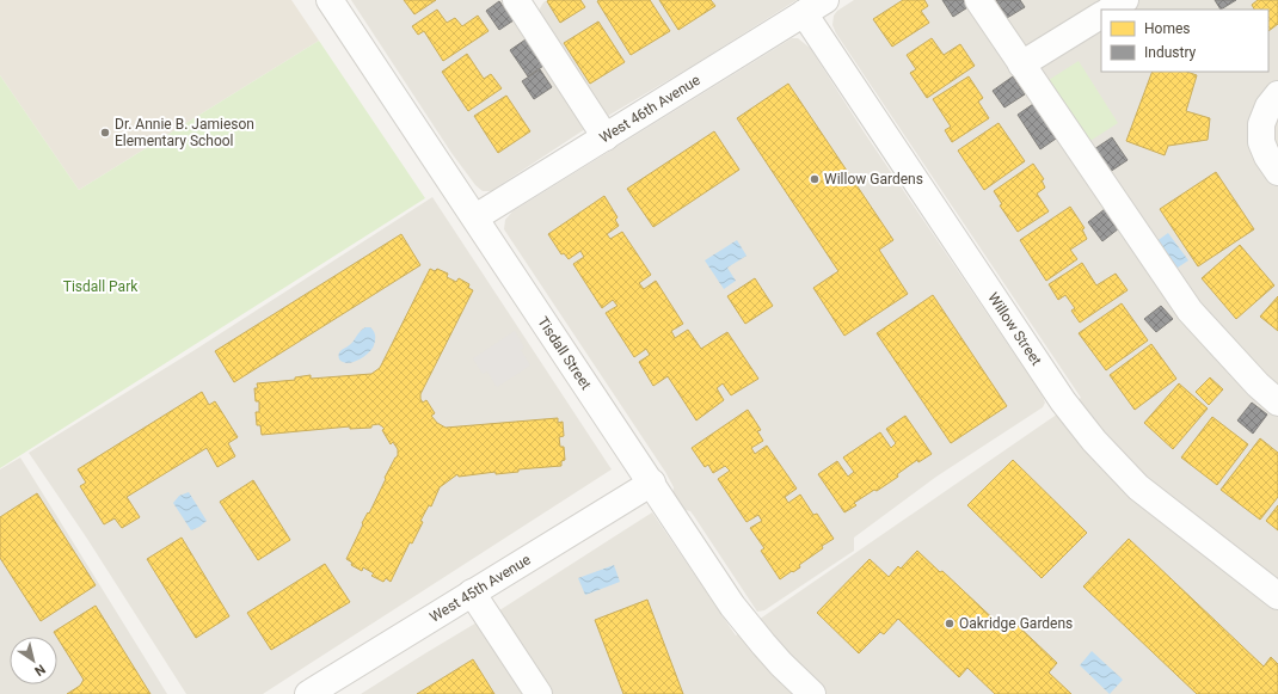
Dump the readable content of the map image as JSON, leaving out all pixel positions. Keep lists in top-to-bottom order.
{
  "streets": {
    "street": [
      "West 46th Avenue",
      "Willow Street",
      "Tisdall Street",
      "West 45th Avenue"
    ]
  },
  "crossings": [
    ["West 46th Avenue", "Willow Street"],
    ["West 46th Avenue", "Tisdall Street"],
    ["Tisdall Street", "West 45th Avenue"]
  ],
  "parks": ["Tisdall Park"],
  "places": ["Dr. Annie B. Jamieson Elementary School", "Willow Gardens", "Oakridge Gardens"],
  "legend": ["Homes", "Industry"],
  "north": "bottom right"
}
